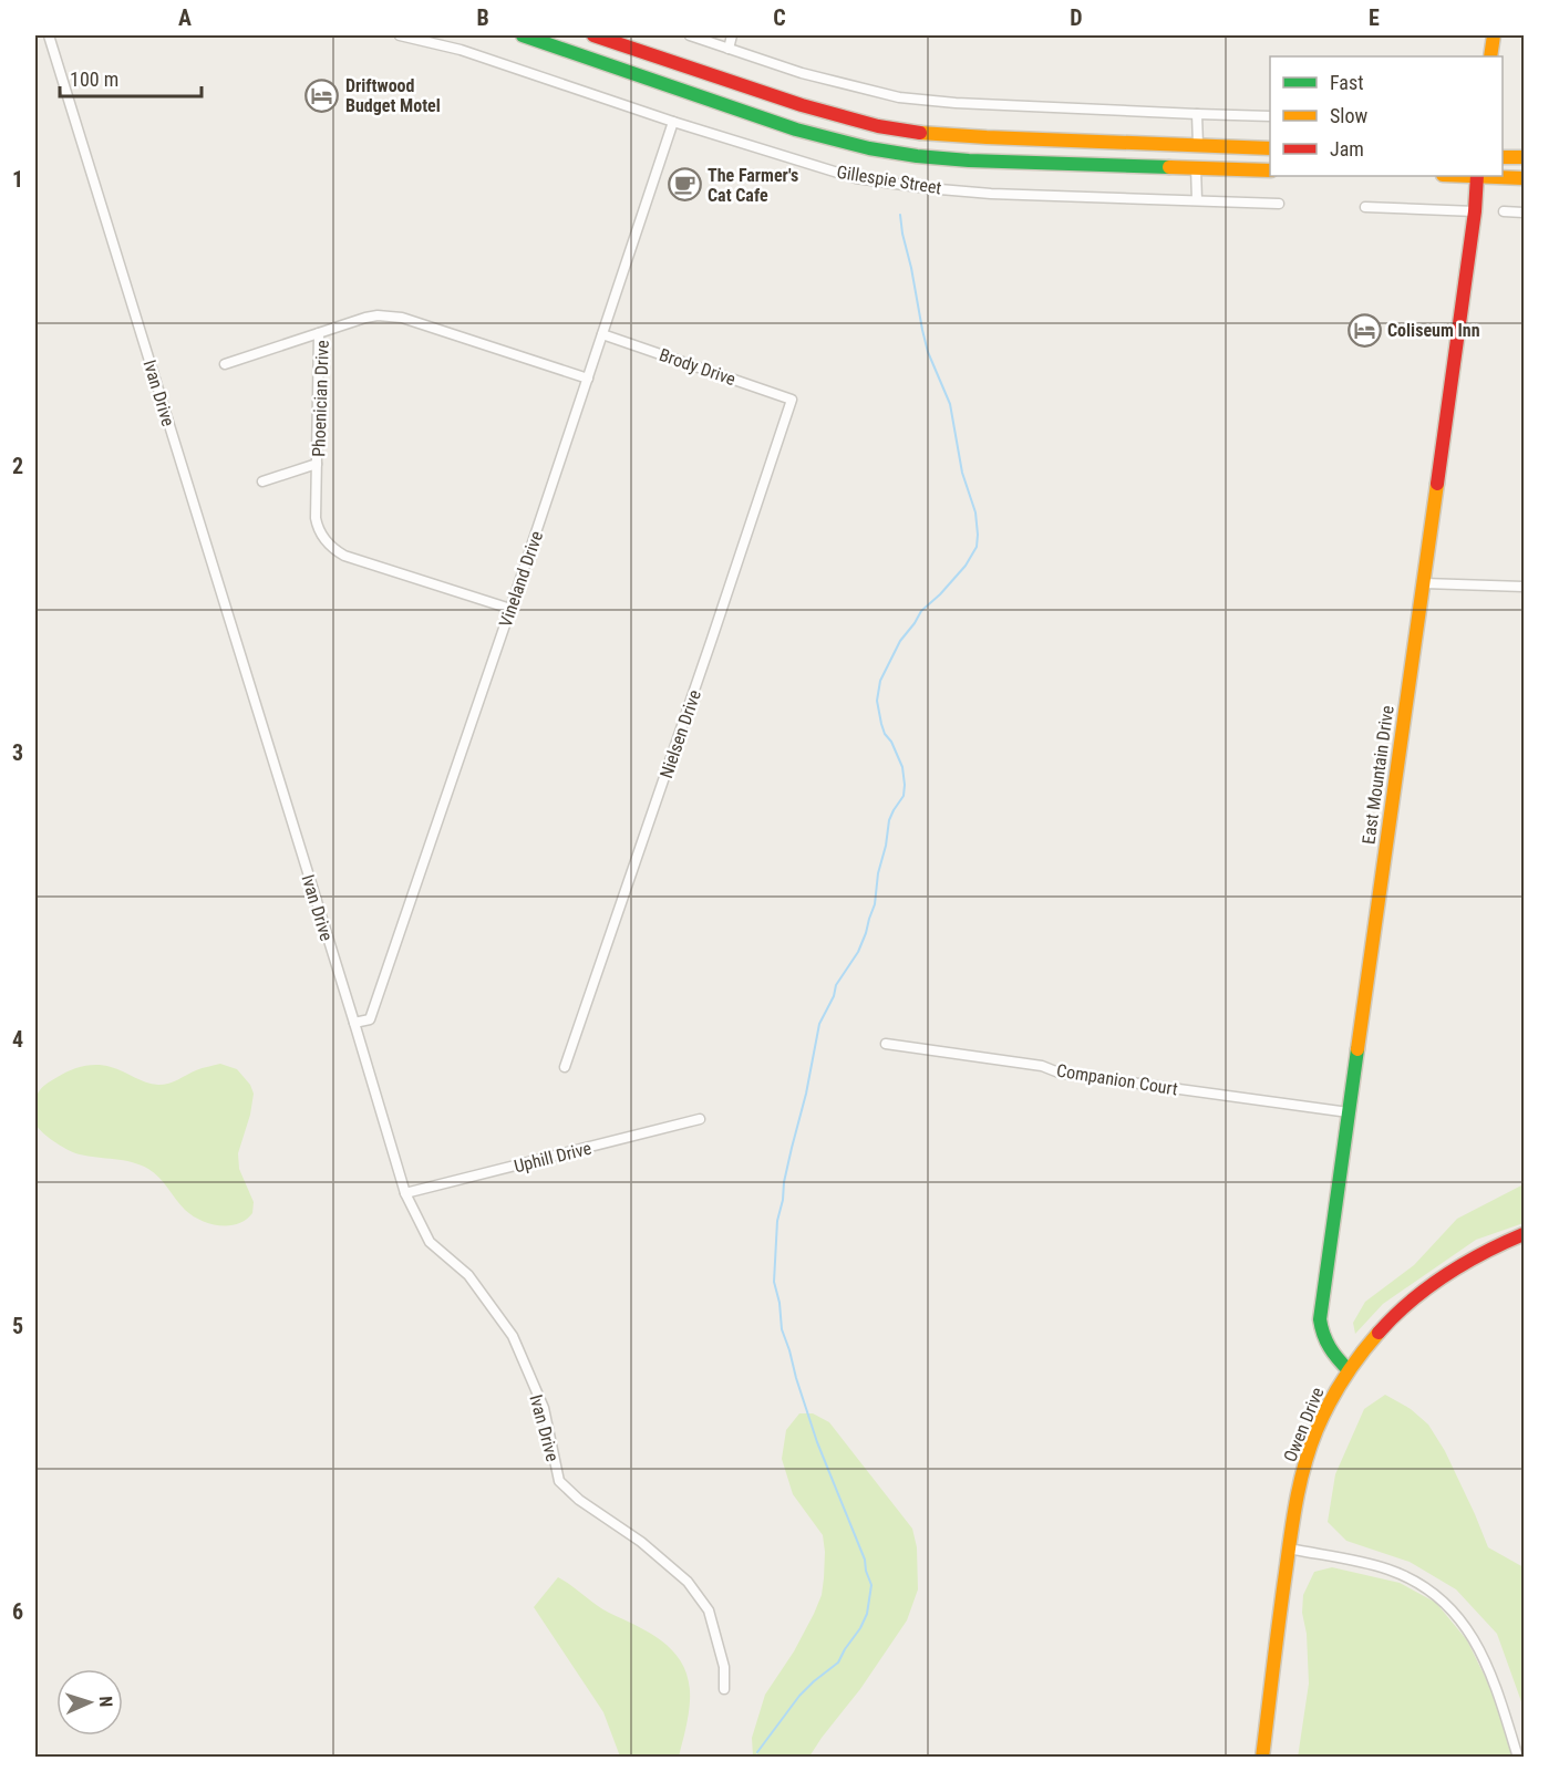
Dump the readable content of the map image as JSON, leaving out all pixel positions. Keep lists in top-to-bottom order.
{
  "streets": {
    "main road": ["East Mountain Drive", "Owen Drive"],
    "street": [
      "Gillespie Street",
      "Brody Drive",
      "Ivan Drive",
      "Phoenician Drive",
      "Vineland Drive",
      "Nielsen Drive",
      "Companion Court",
      "Uphill Drive"
    ]
  },
  "crossings": [
    ["Gillespie Street", "Vineland Drive"],
    ["Brody Drive", "Vineland Drive"],
    ["Brody Drive", "Nielsen Drive"],
    ["Ivan Drive", "Vineland Drive"],
    ["Ivan Drive", "Uphill Drive"],
    ["Phoenician Drive", "Vineland Drive"],
    ["East Mountain Drive", "Companion Court"],
    ["East Mountain Drive", "Owen Drive"]
  ],
  "places": {
    "hotel": ["Driftwood Budget Motel", "Coliseum Inn"],
    "cafe": ["The Farmer's Cat Cafe"]
  },
  "legend": ["Fast", "Slow", "Jam"],
  "scale_bar": "100 m",
  "north": "right",
  "grid": {
    "columns": [
      "A",
      "B",
      "C",
      "D",
      "E"
    ],
    "rows": [
      "1",
      "2",
      "3",
      "4",
      "5",
      "6"
    ]
  }
}
